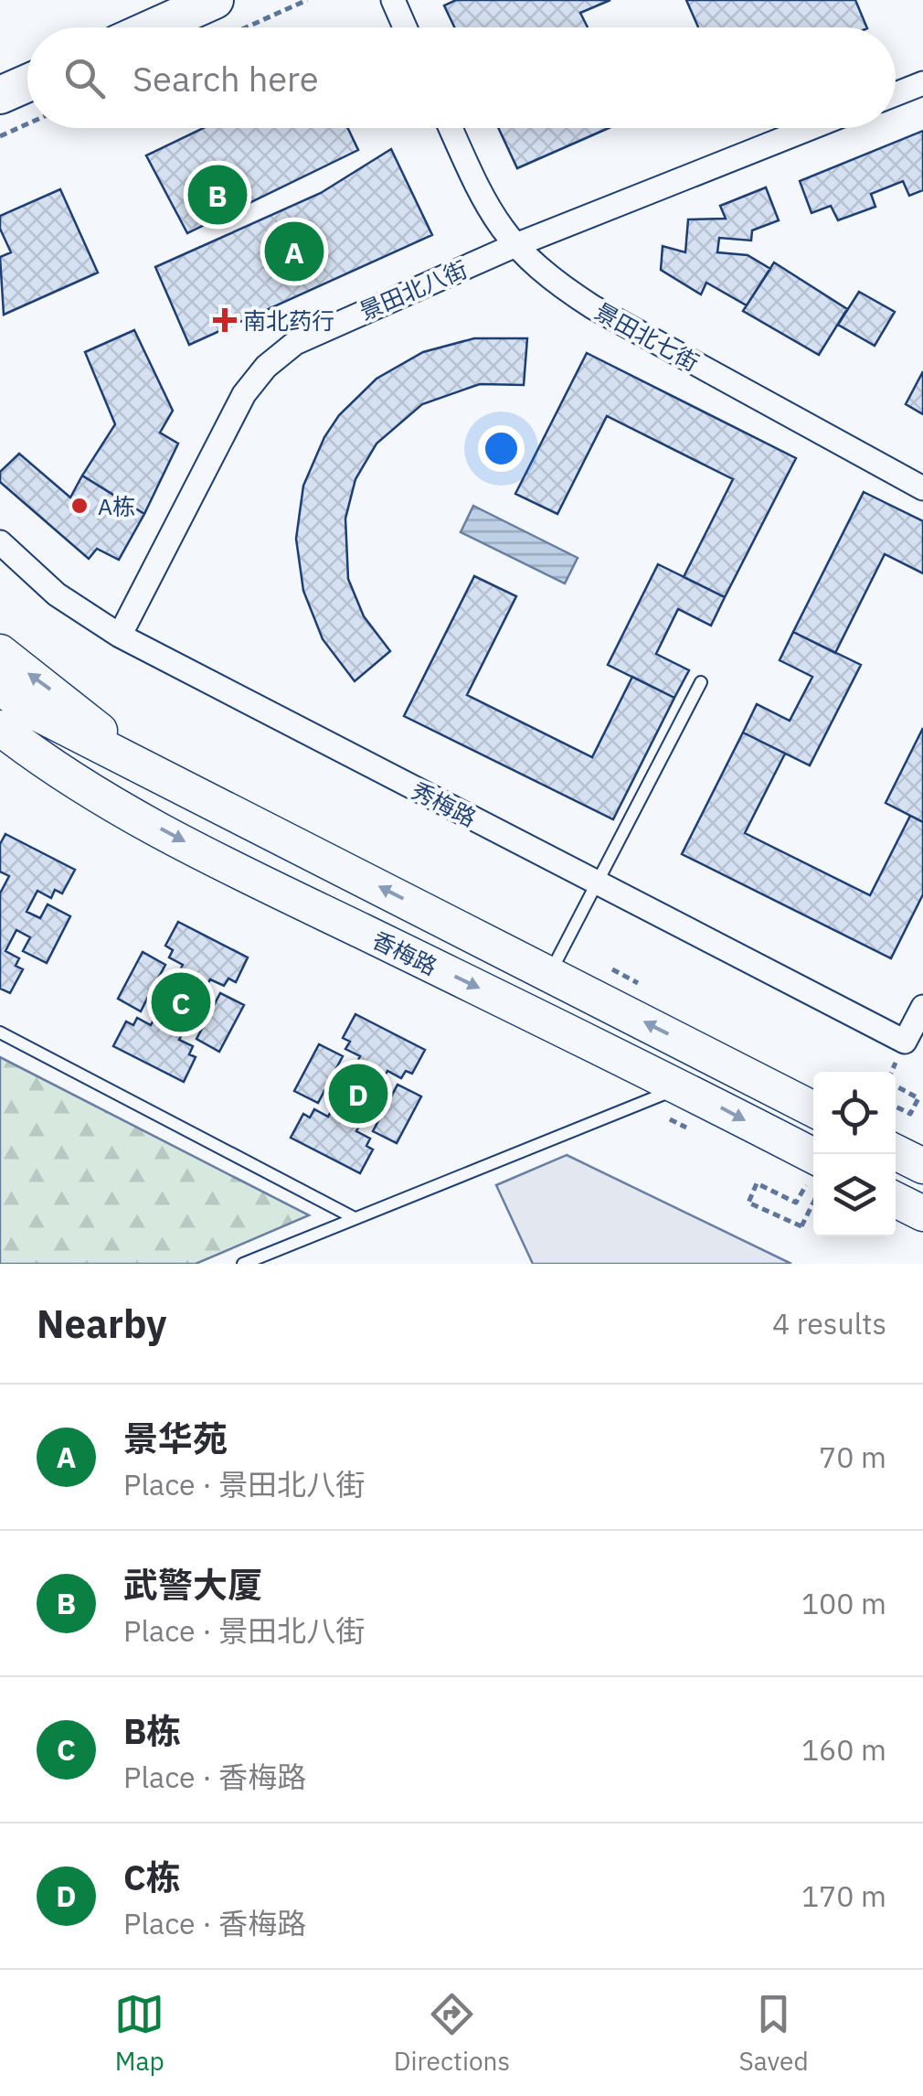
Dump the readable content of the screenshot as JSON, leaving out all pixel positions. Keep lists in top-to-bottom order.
{
  "streets": {
    "main road": ["香梅路"],
    "street": ["景田北八街", "景田北七街", "秀梅路"]
  },
  "crossings": [
    ["景田北八街", "景田北七街"],
    ["景田北八街", "秀梅路"]
  ],
  "places": {
    "health": ["南北药行"],
    "other": ["A栋"]
  },
  "page": {
    "search": "Search here",
    "pins": [
      "B",
      "A",
      "C",
      "D"
    ],
    "heading": ["Nearby", "4 results"],
    "list": [
      {
        "mark": "A",
        "name": "景华苑",
        "note": "Place · 景田北八街",
        "value": "70 m"
      },
      {
        "mark": "B",
        "name": "武警大厦",
        "note": "Place · 景田北八街",
        "value": "100 m"
      },
      {
        "mark": "C",
        "name": "B栋",
        "note": "Place · 香梅路",
        "value": "160 m"
      },
      {
        "mark": "D",
        "name": "C栋",
        "note": "Place · 香梅路",
        "value": "170 m"
      }
    ],
    "nav": ["Map", "Directions", "Saved"]
  }
}
